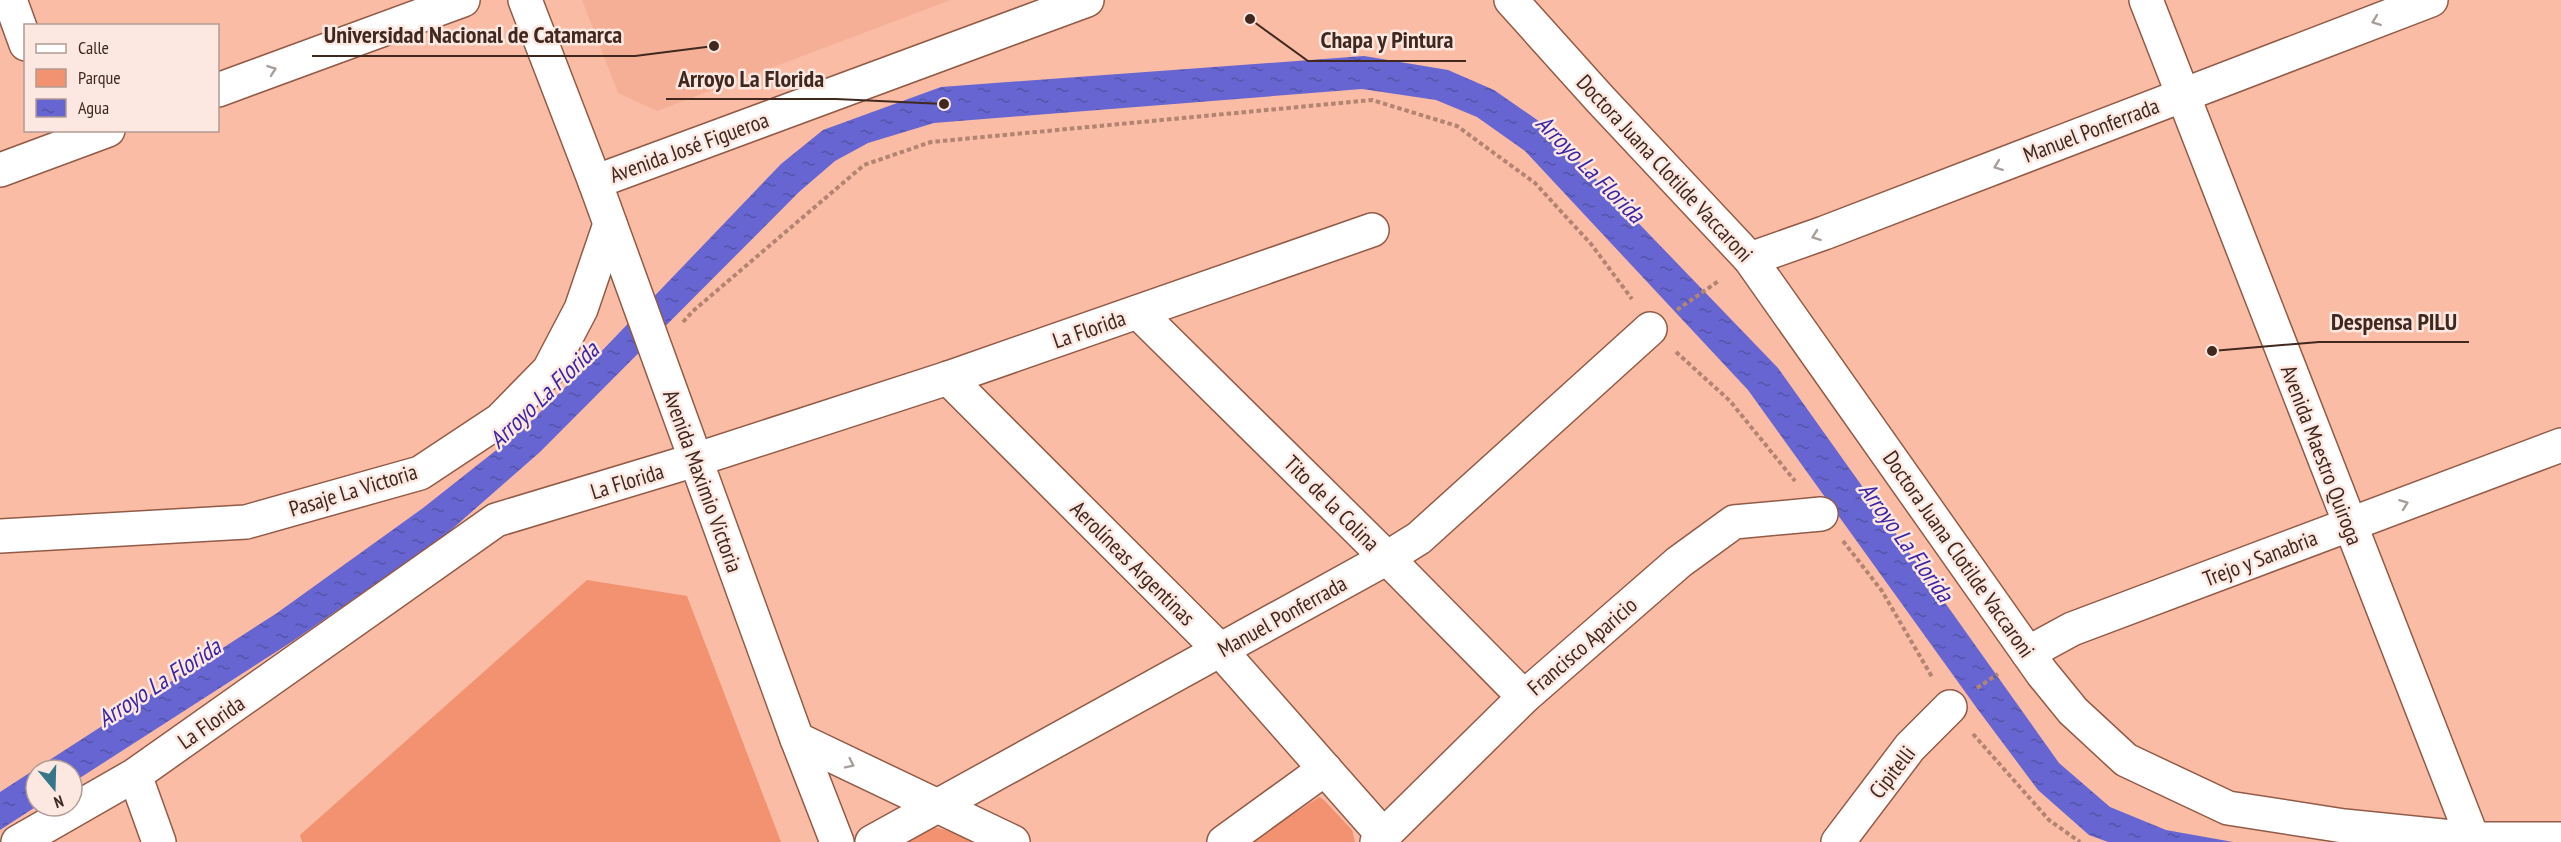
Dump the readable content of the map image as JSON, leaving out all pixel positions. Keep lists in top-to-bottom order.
{
  "streets": {
    "street": [
      "Manuel Ponferrada",
      "Avenida José Figueroa",
      "Doctora Juana Clotilde Vaccaroni",
      "La Florida",
      "Avenida Maestro Quiroga",
      "Avenida Maximio Victoria",
      "Pasaje La Victoria",
      "Tito de la Colina",
      "Trejo y Sanabria",
      "Aerolíneas Argentinas",
      "Francisco Aparicio",
      "Cipitelli"
    ]
  },
  "crossings": [
    ["Manuel Ponferrada", "Doctora Juana Clotilde Vaccaroni"],
    ["Manuel Ponferrada", "Avenida Maestro Quiroga"],
    ["Manuel Ponferrada", "Tito de la Colina"],
    ["Manuel Ponferrada", "Aerolíneas Argentinas"],
    ["Avenida José Figueroa", "Avenida Maximio Victoria"],
    ["Doctora Juana Clotilde Vaccaroni", "Avenida Maestro Quiroga"],
    ["Doctora Juana Clotilde Vaccaroni", "Trejo y Sanabria"],
    ["La Florida", "Avenida Maximio Victoria"],
    ["La Florida", "Tito de la Colina"],
    ["La Florida", "Aerolíneas Argentinas"],
    ["Avenida Maestro Quiroga", "Trejo y Sanabria"],
    ["Avenida Maximio Victoria", "Pasaje La Victoria"],
    ["Tito de la Colina", "Francisco Aparicio"],
    ["Aerolíneas Argentinas", "Francisco Aparicio"]
  ],
  "one_way": ["Manuel Ponferrada", "Trejo y Sanabria"],
  "water": ["Arroyo La Florida"],
  "places": [
    "Chapa y Pintura",
    "Universidad Nacional de Catamarca",
    "Arroyo La Florida",
    "Despensa PILU"
  ],
  "legend": ["Calle", "Parque", "Agua"],
  "north": "bottom"
}
